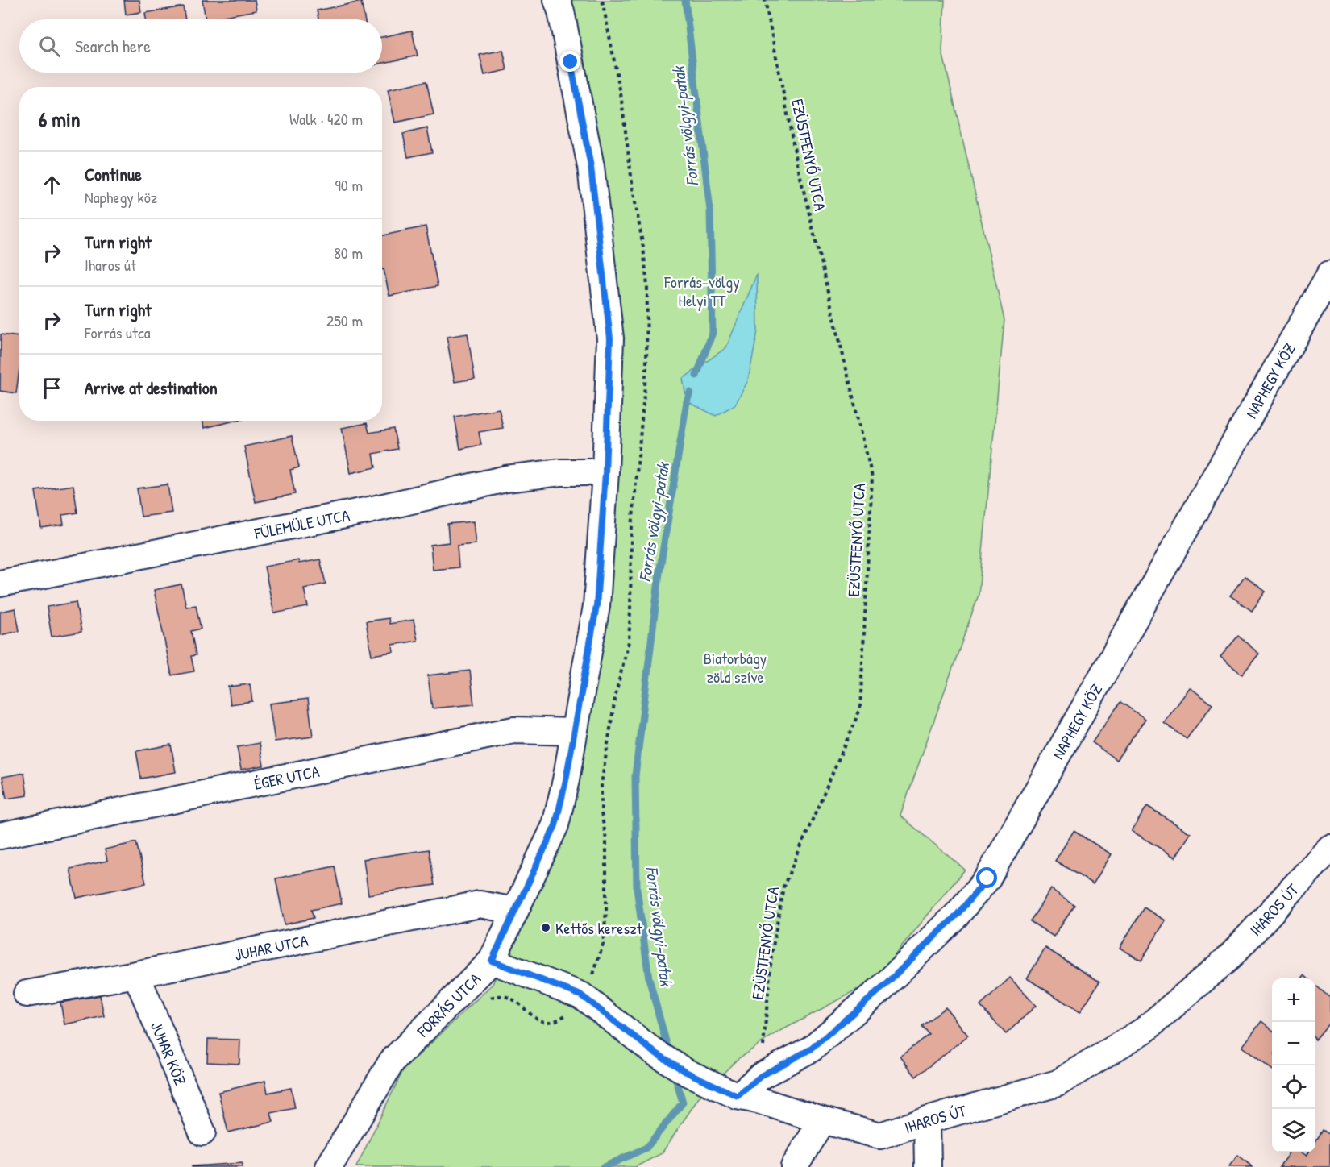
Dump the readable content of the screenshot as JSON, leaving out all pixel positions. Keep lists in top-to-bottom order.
{
  "streets": {
    "street": [
      "NAPHEGY KÖZ",
      "FÜLEMÜLE UTCA",
      "ÉGER UTCA",
      "IHAROS ÚT",
      "JUHAR UTCA",
      "FORRÁS UTCA",
      "JUHAR KÖZ"
    ],
    "path": ["EZÜSTFENYŐ UTCA"]
  },
  "crossings": [
    ["EZÜSTFENYŐ UTCA", "NAPHEGY KÖZ"],
    ["NAPHEGY KÖZ", "IHAROS ÚT"],
    ["FÜLEMÜLE UTCA", "FORRÁS UTCA"],
    ["ÉGER UTCA", "FORRÁS UTCA"],
    ["IHAROS ÚT", "FORRÁS UTCA"],
    ["JUHAR UTCA", "FORRÁS UTCA"],
    ["JUHAR UTCA", "JUHAR KÖZ"]
  ],
  "water": ["Forrás völgyi-patak"],
  "parks": ["Forrás-völgy Helyi TT", "Biatorbágy zöld szíve"],
  "places": ["Kettős kereszt"],
  "page": {
    "search": "Search here",
    "heading": ["6 min", "Walk · 420 m"],
    "list": [
      ["Continue", "Naphegy köz", "90 m"],
      ["Turn right", "Iharos út", "80 m"],
      ["Turn right", "Forrás utca", "250 m"],
      "Arrive at destination"
    ],
    "map_buttons": ["+", "−"]
  }
}
